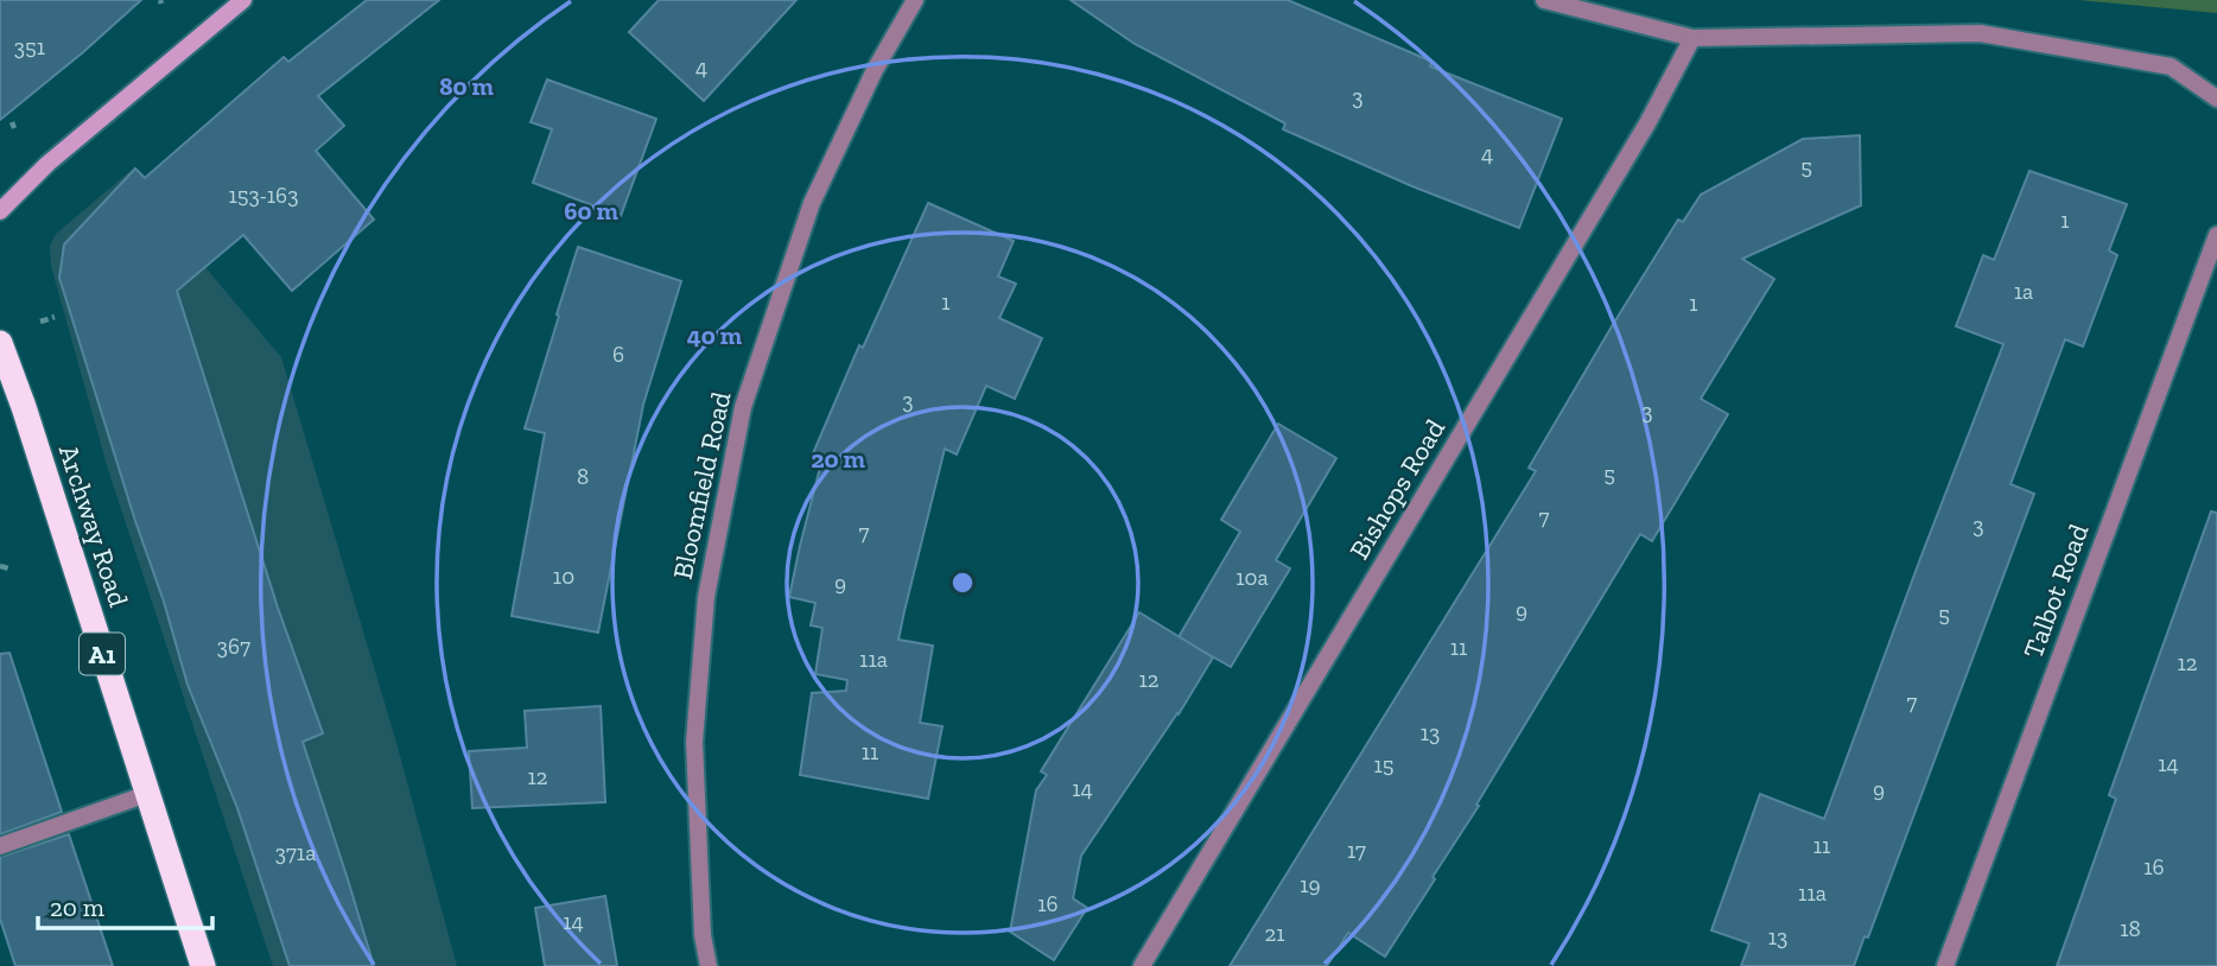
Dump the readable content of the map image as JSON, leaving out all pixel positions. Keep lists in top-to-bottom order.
{
  "streets": {
    "highway": ["Archway Road", "A1"],
    "street": ["Bloomfield Road", "Bishops Road", "Talbot Road"]
  },
  "house_numbers": [
    "351",
    "4",
    "3",
    "4",
    "5",
    "153-163",
    "1",
    "1a",
    "1",
    "1",
    "6",
    "3",
    "3",
    "5",
    "8",
    "7",
    "3",
    "7",
    "10",
    "10a",
    "9",
    "9",
    "5",
    "367",
    "11",
    "11a",
    "12",
    "12",
    "7",
    "13",
    "11",
    "14",
    "15",
    "12",
    "14",
    "9",
    "11",
    "17",
    "371a",
    "16",
    "19",
    "11a",
    "16",
    "14",
    "18",
    "21",
    "13"
  ],
  "scale_bar": "20 m",
  "rings": [
    "80 m",
    "60 m",
    "40 m",
    "20 m"
  ]
}
